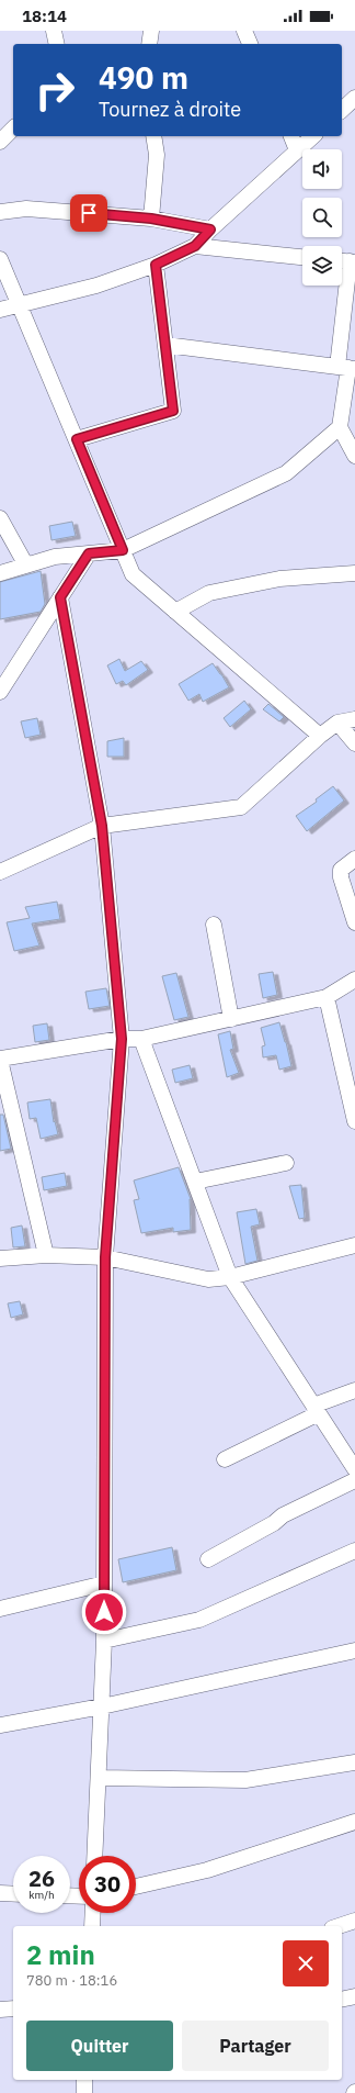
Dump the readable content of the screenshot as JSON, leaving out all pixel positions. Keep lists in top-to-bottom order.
{
  "page": {
    "status": "18:14",
    "turn": ["490 m", "Tournez à droite"],
    "speed": "26 km/h",
    "limit": "30",
    "heading": ["2 min", "780 m · 18:16"],
    "buttons": ["Quitter", "Partager"]
  }
}
